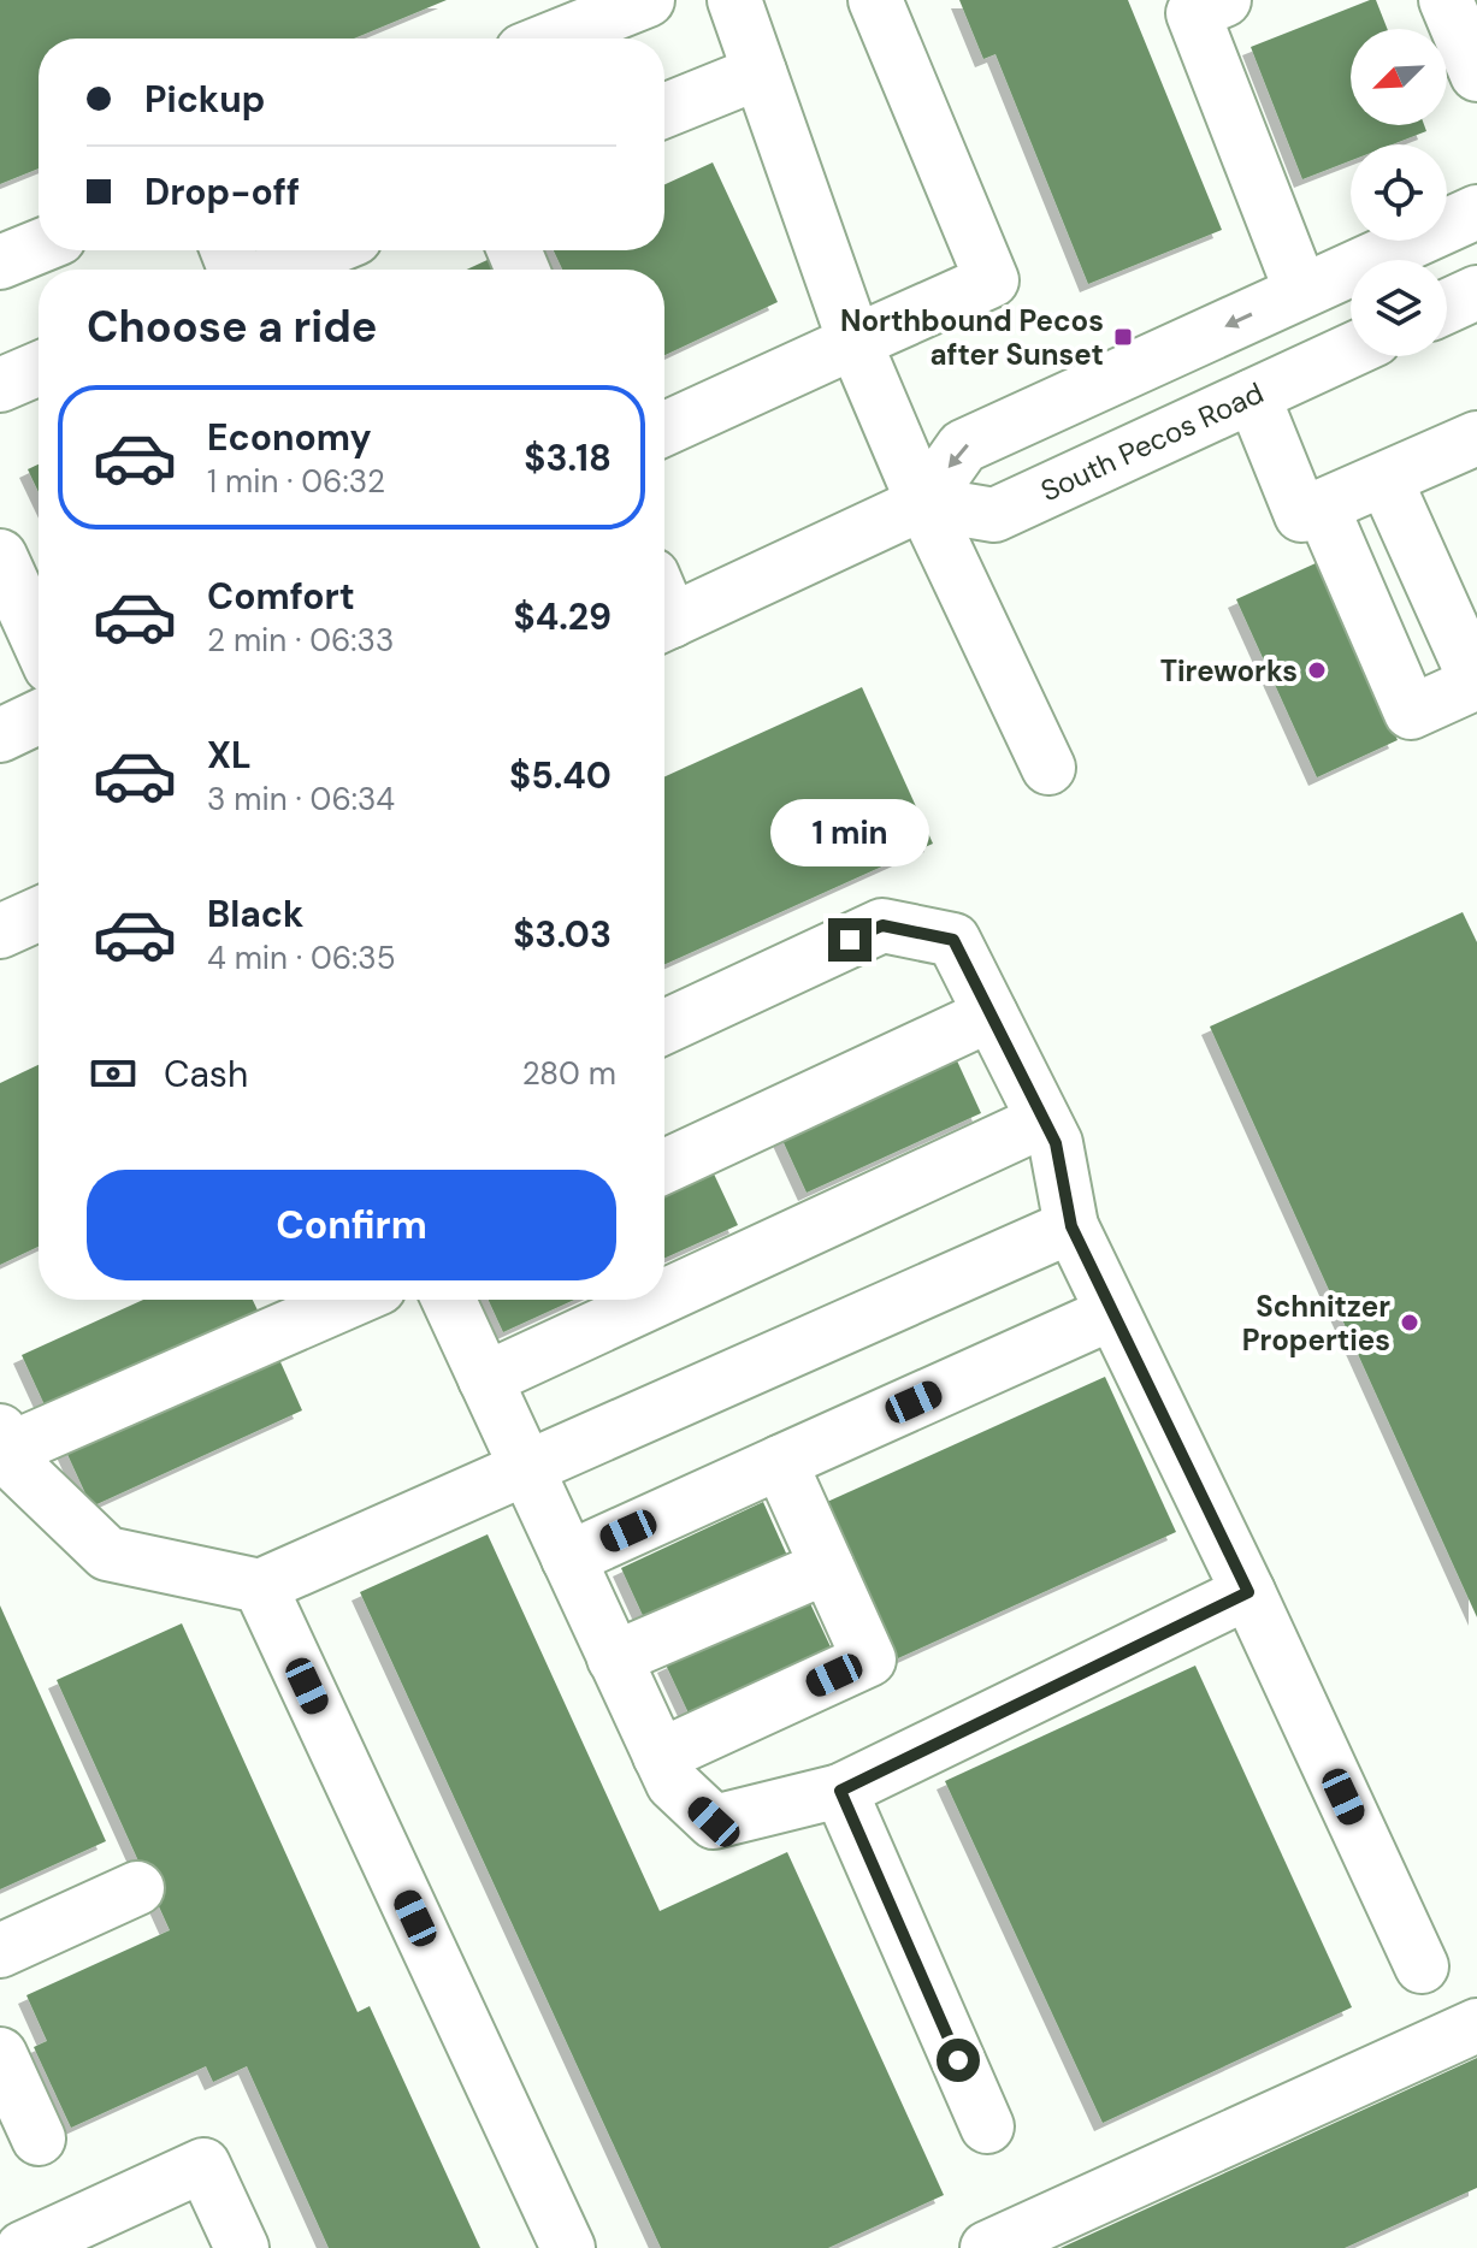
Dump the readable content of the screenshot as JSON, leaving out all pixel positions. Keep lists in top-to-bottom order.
{
  "streets": {
    "main road": ["South Pecos Road"]
  },
  "places": {
    "transit": ["Northbound Pecos after Sunset"],
    "other": ["Tireworks", "Schnitzer Properties"]
  },
  "north": "bottom left",
  "page": {
    "banner": ["Pickup", "Drop-off"],
    "heading": "Choose a ride",
    "list": [
      {
        "name": "Economy",
        "note": "1 min · 06:32",
        "value": "$3.18"
      },
      {
        "name": "Comfort",
        "note": "2 min · 06:33",
        "value": "$4.29"
      },
      {
        "name": "XL",
        "note": "3 min · 06:34",
        "value": "$5.40"
      },
      {
        "name": "Black",
        "note": "4 min · 06:35",
        "value": "$3.03"
      }
    ],
    "bubble": "1 min",
    "pay": ["Cash", "280 m"],
    "buttons": "Confirm"
  }
}
